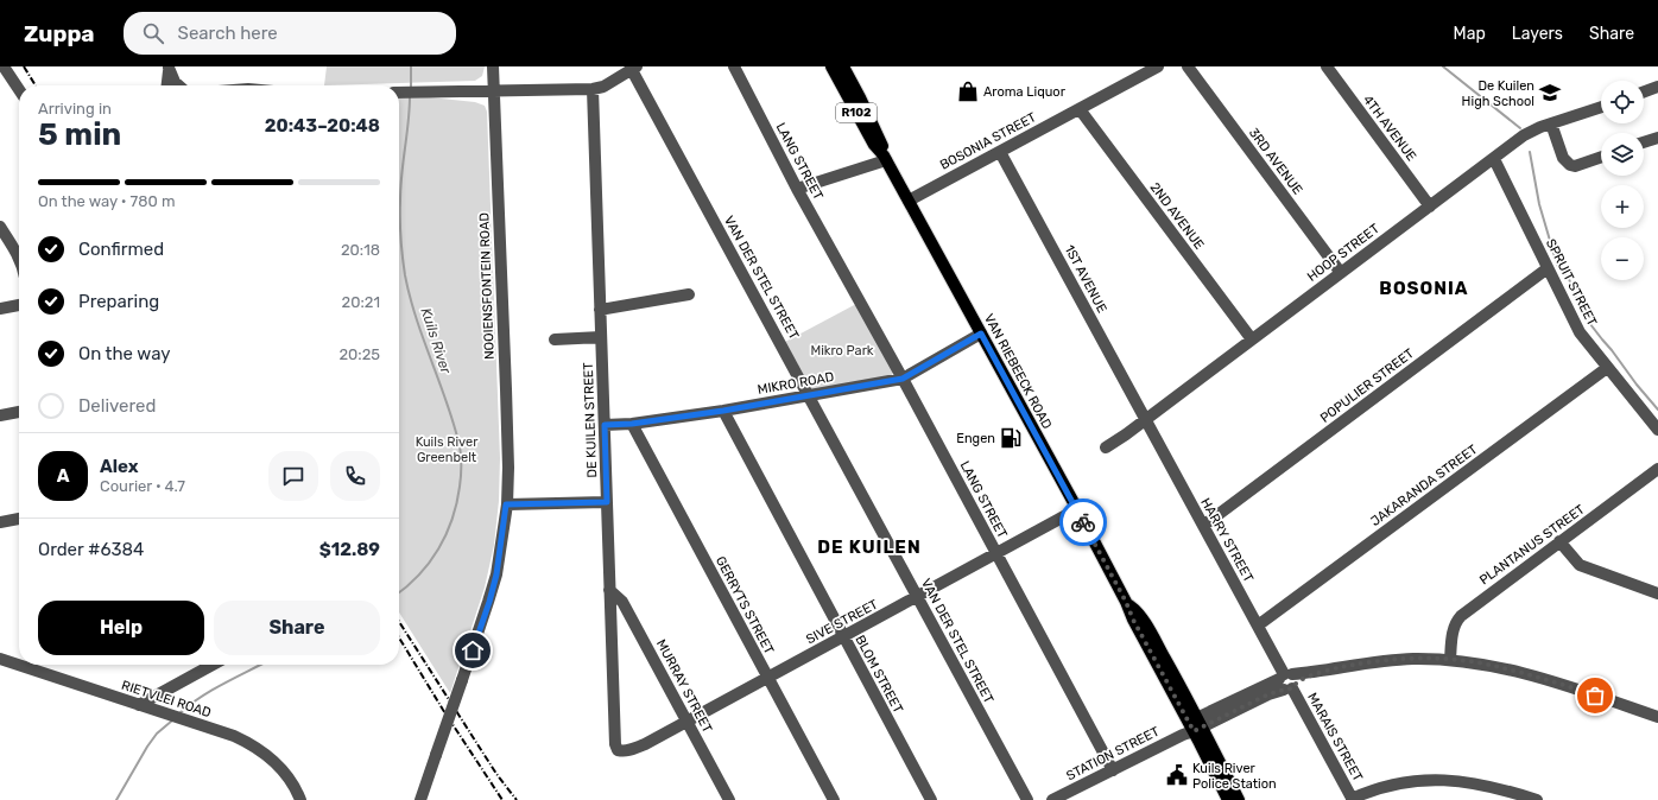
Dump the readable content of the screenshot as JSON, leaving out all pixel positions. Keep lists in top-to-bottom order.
{
  "streets": {
    "main road": ["R102", "VAN RIEBEECK ROAD"],
    "street": [
      "4TH AVENUE",
      "BOSONIA STREET",
      "LANG STREET",
      "3RD AVENUE",
      "2ND AVENUE",
      "HOOP STREET",
      "VAN DER STEL STREET",
      "1ST AVENUE",
      "SPRUIT STREET",
      "NOOIENSFONTEIN ROAD",
      "MIKRO ROAD",
      "POPULIER STREET",
      "DE KUILEN STREET",
      "JAKARANDA STREET",
      "HARRY STREET",
      "PLANTANUS STREET",
      "GERRYTS STREET",
      "SIVE STREET",
      "BLOM STREET",
      "MURRAY STREET",
      "RIETVLEI ROAD",
      "MARAIS STREET",
      "STATION STREET"
    ]
  },
  "crossings": [
    ["4TH AVENUE", "HOOP STREET"],
    ["BOSONIA STREET", "2ND AVENUE"],
    ["BOSONIA STREET", "1ST AVENUE"],
    ["BOSONIA STREET", "VAN RIEBEECK ROAD"],
    ["LANG STREET", "MIKRO ROAD"],
    ["LANG STREET", "SIVE STREET"],
    ["LANG STREET", "STATION STREET"],
    ["3RD AVENUE", "HOOP STREET"],
    ["2ND AVENUE", "HOOP STREET"],
    ["HOOP STREET", "1ST AVENUE"],
    ["HOOP STREET", "SPRUIT STREET"],
    ["HOOP STREET", "HARRY STREET"],
    ["VAN DER STEL STREET", "MIKRO ROAD"],
    ["VAN DER STEL STREET", "SIVE STREET"],
    ["1ST AVENUE", "HARRY STREET"],
    ["SPRUIT STREET", "POPULIER STREET"],
    ["SPRUIT STREET", "JAKARANDA STREET"],
    ["VAN RIEBEECK ROAD", "MIKRO ROAD"],
    ["VAN RIEBEECK ROAD", "SIVE STREET"],
    ["VAN RIEBEECK ROAD", "STATION STREET"],
    ["MIKRO ROAD", "DE KUILEN STREET"],
    ["MIKRO ROAD", "GERRYTS STREET"],
    ["MIKRO ROAD", "BLOM STREET"],
    ["POPULIER STREET", "HARRY STREET"],
    ["DE KUILEN STREET", "SIVE STREET"],
    ["DE KUILEN STREET", "MURRAY STREET"],
    ["JAKARANDA STREET", "HARRY STREET"],
    ["HARRY STREET", "MARAIS STREET"],
    ["HARRY STREET", "STATION STREET"],
    ["PLANTANUS STREET", "STATION STREET"],
    ["GERRYTS STREET", "SIVE STREET"],
    ["SIVE STREET", "BLOM STREET"],
    ["SIVE STREET", "MURRAY STREET"],
    ["MARAIS STREET", "STATION STREET"]
  ],
  "districts": ["BOSONIA", "DE KUILEN"],
  "water": ["Kuils River"],
  "parks": ["Mikro Park", "Kuils River Greenbelt"],
  "places": {
    "shop": ["Aroma Liquor"],
    "school or university": ["De Kuilen High School"],
    "fuel station": ["Engen"],
    "public building": ["Kuils River Police Station"]
  },
  "page": {
    "header": "Zuppa",
    "search": "Search here",
    "nav": ["Map", "Layers", "Share"],
    "map_buttons": ["+", "−"],
    "heading": ["5 min", "Arriving in", "20:43–20:48"],
    "panel": [
      "Alex",
      "Courier · 4.7",
      "Order #6384",
      "$12.89"
    ],
    "bar": "On the way · 780 m",
    "list": [
      ["Confirmed", "20:18"],
      ["Preparing", "20:21"],
      ["On the way", "20:25"],
      "Delivered"
    ],
    "round": "A",
    "buttons": ["Help", "Share"]
  }
}
